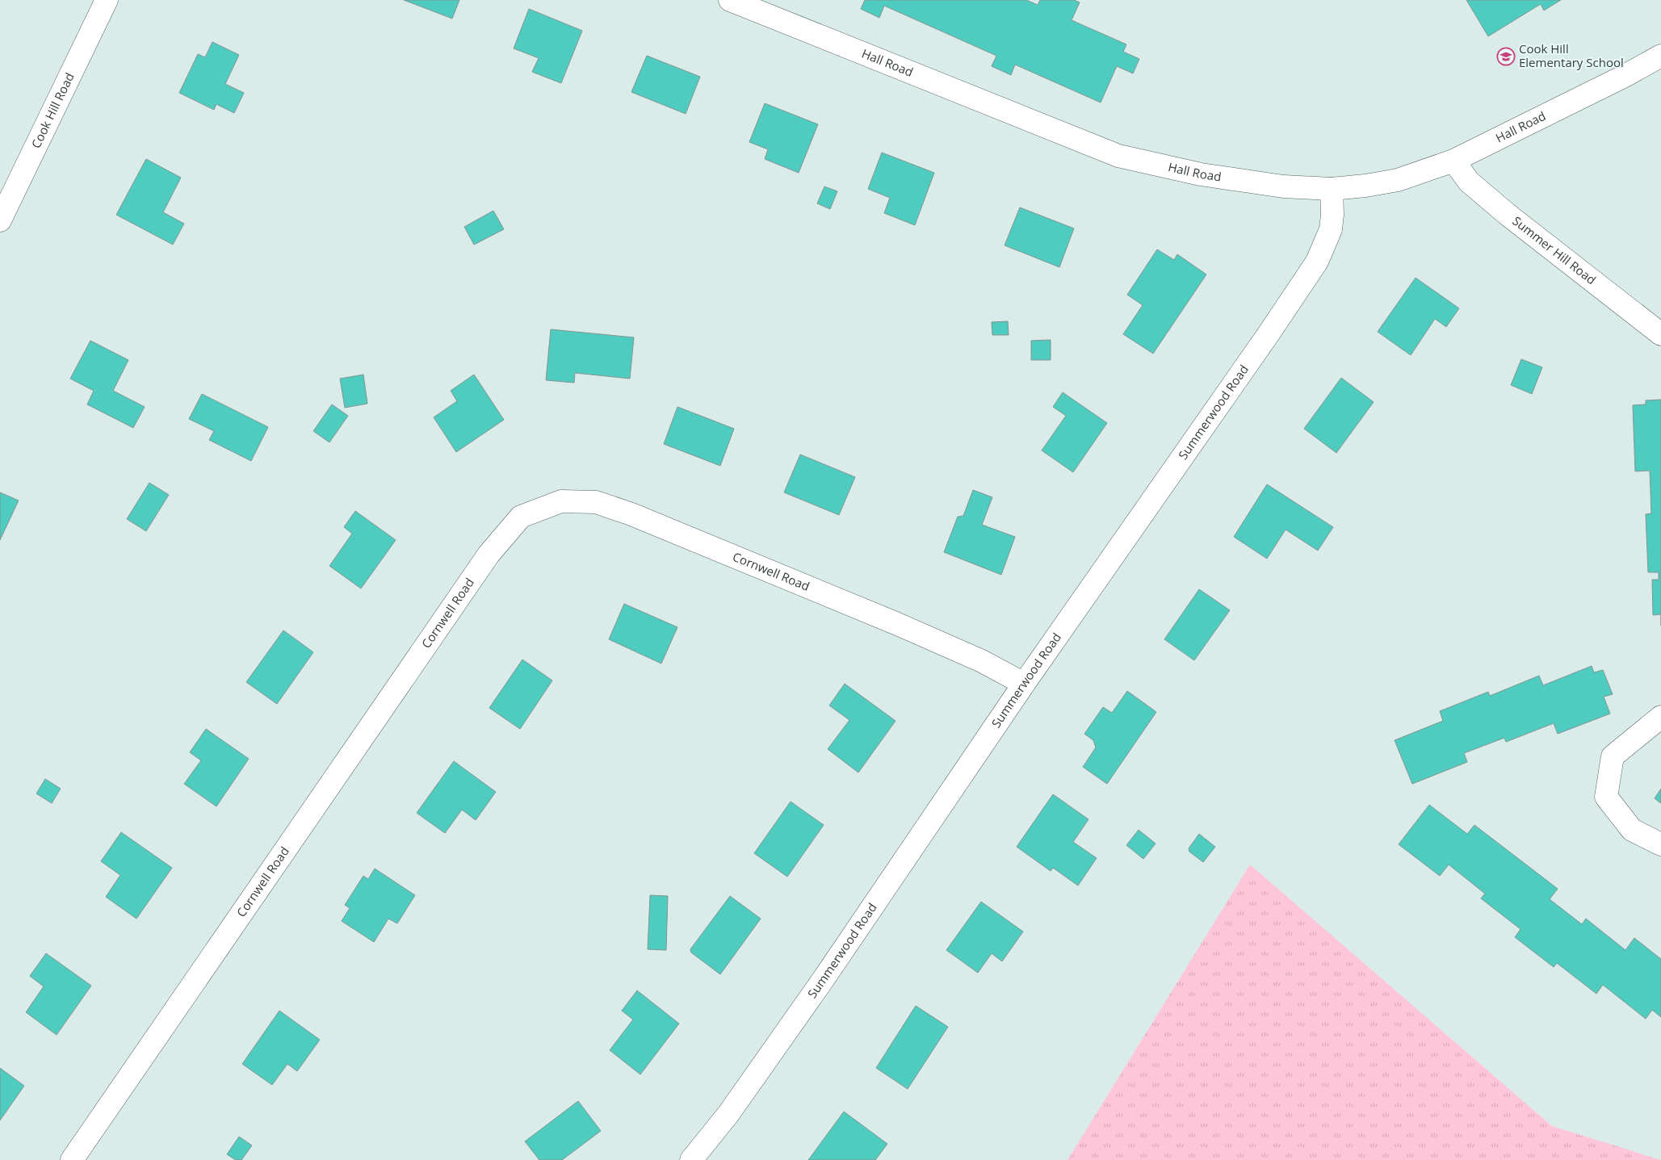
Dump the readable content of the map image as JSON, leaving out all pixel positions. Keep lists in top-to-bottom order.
{
  "streets": {
    "street": [
      "Hall Road",
      "Cook Hill Road",
      "Summer Hill Road",
      "Summerwood Road",
      "Cornwell Road"
    ]
  },
  "crossings": [
    ["Hall Road", "Summer Hill Road"],
    ["Hall Road", "Summerwood Road"],
    ["Summerwood Road", "Cornwell Road"]
  ],
  "places": {
    "school or university": ["Cook Hill Elementary School"]
  }
}
